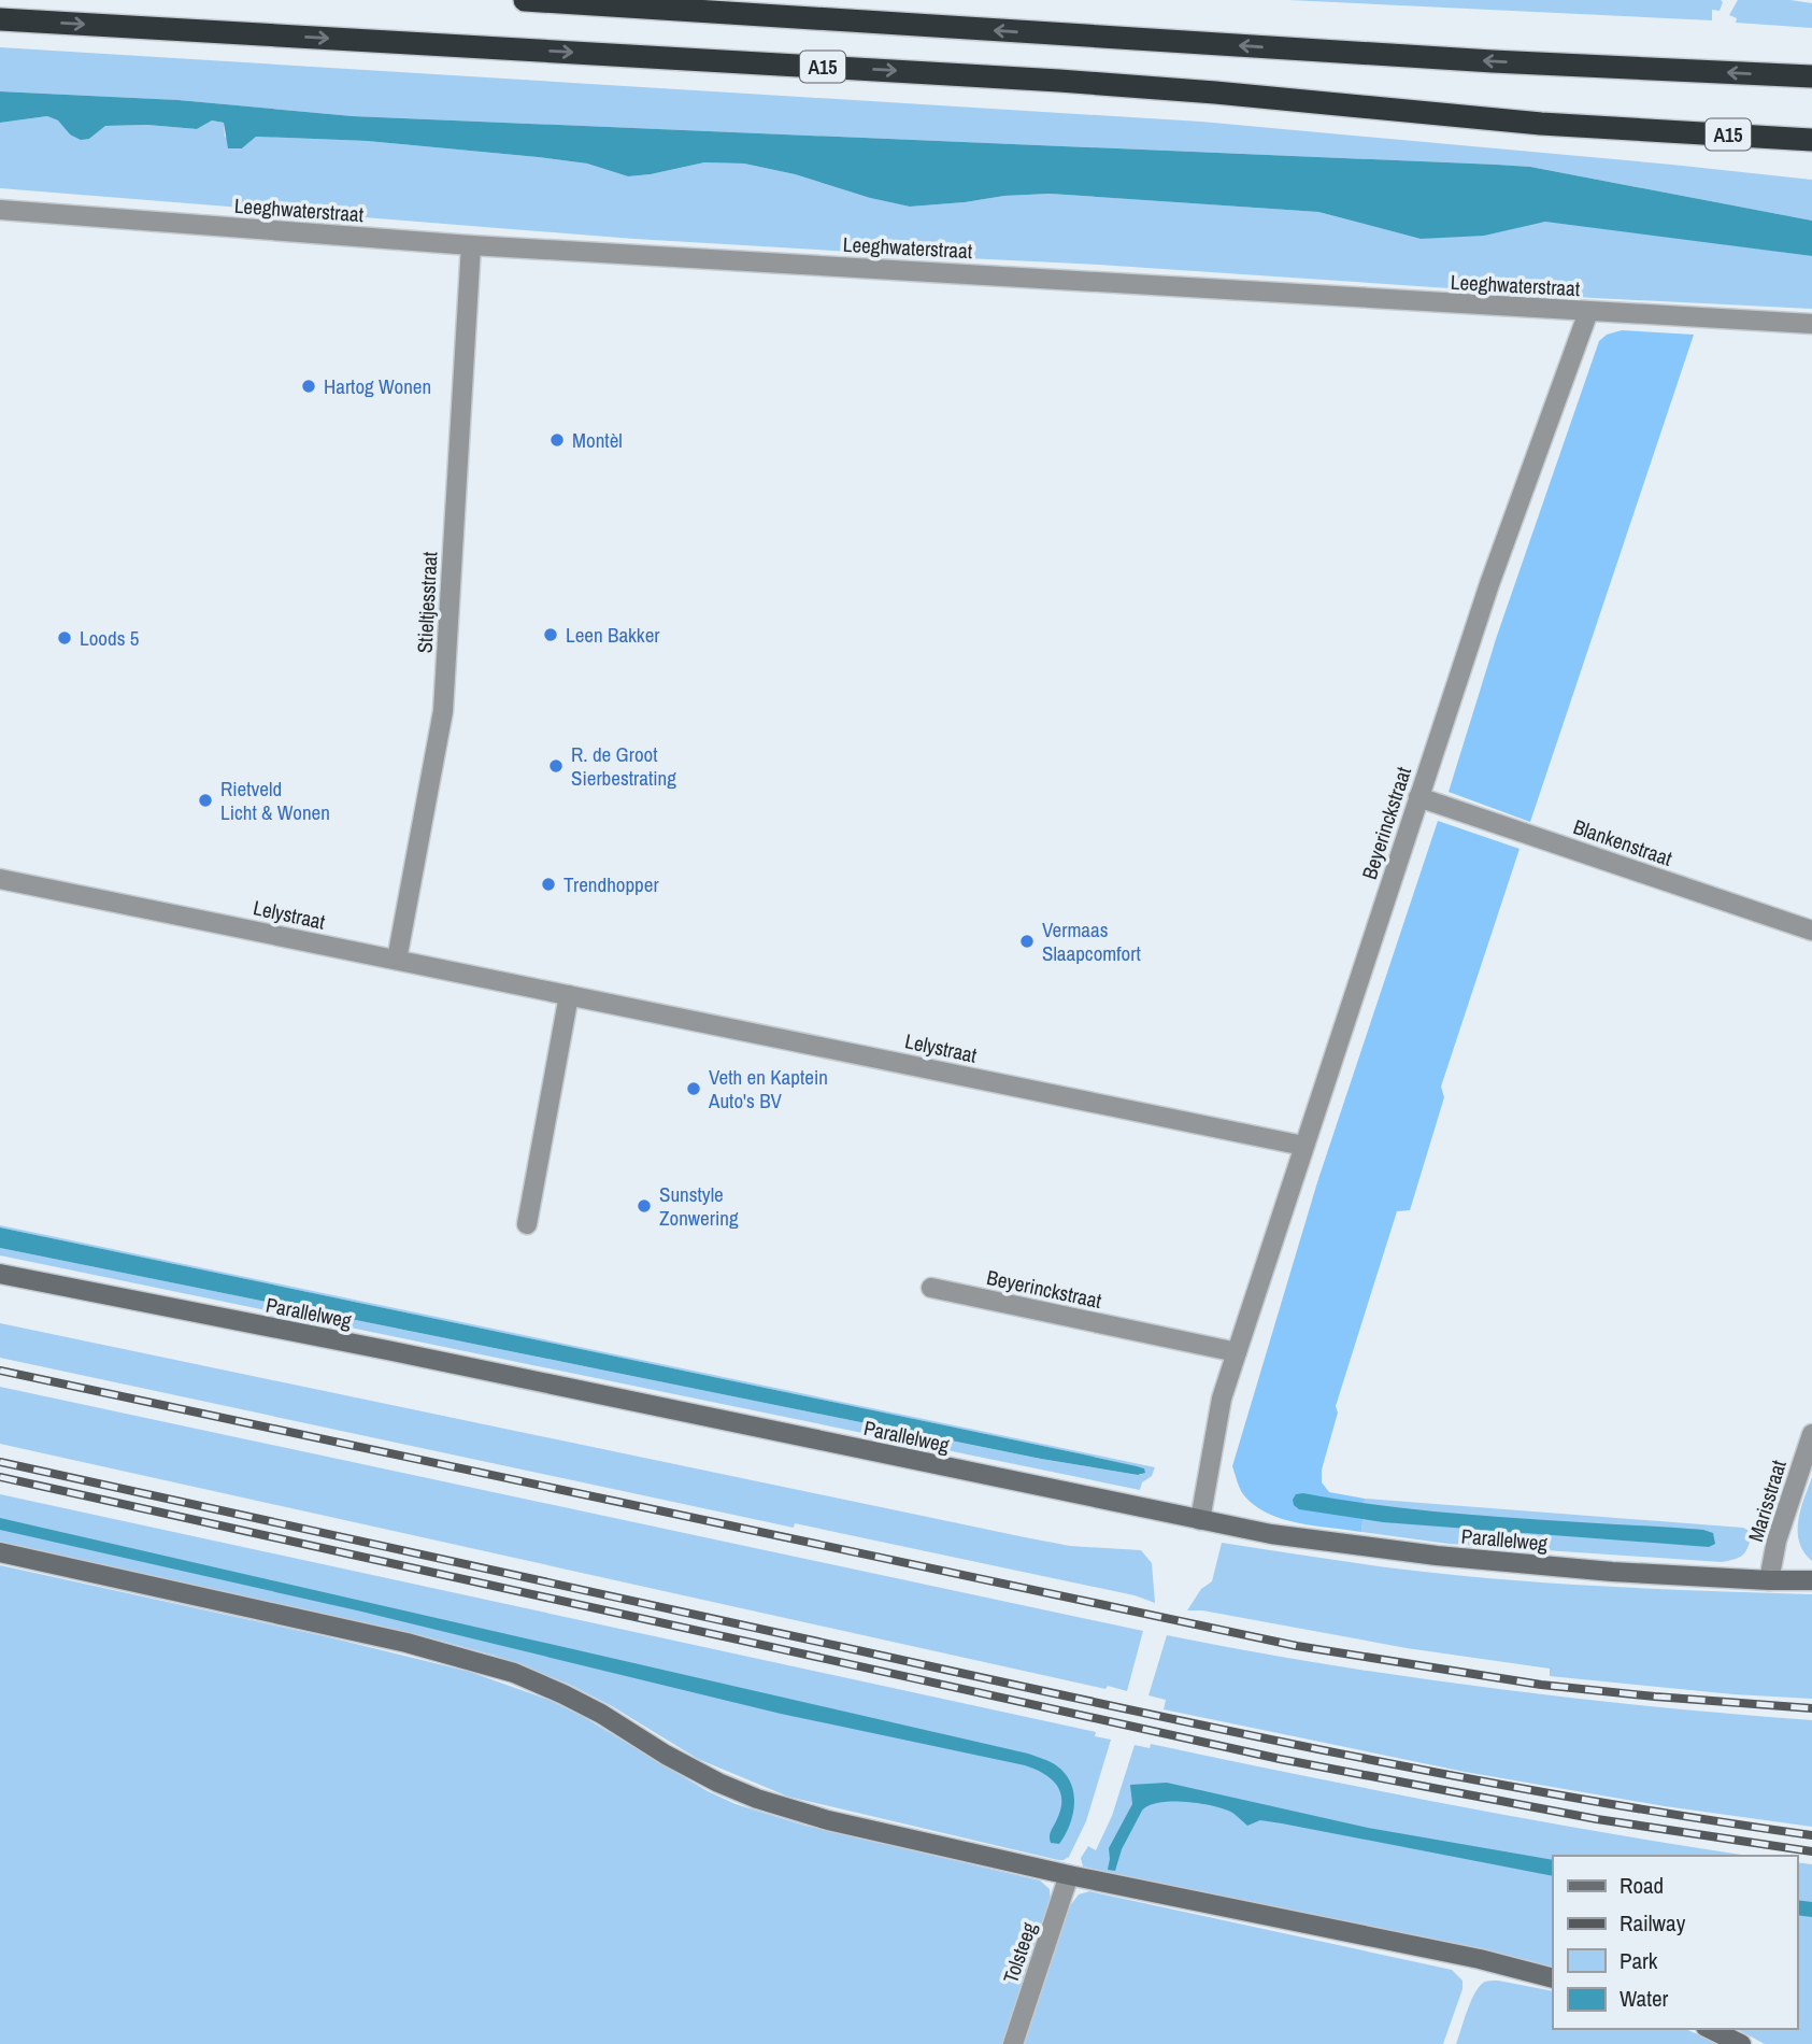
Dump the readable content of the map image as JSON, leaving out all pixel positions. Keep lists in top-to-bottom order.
{
  "streets": {
    "highway": ["A15"],
    "main road": ["Parallelweg"],
    "street": [
      "Leeghwaterstraat",
      "Stieltjesstraat",
      "Beyerinckstraat",
      "Blankenstraat",
      "Lelystraat",
      "Marisstraat",
      "Tolsteeg"
    ]
  },
  "crossings": [
    ["Leeghwaterstraat", "Stieltjesstraat"],
    ["Leeghwaterstraat", "Beyerinckstraat"],
    ["Stieltjesstraat", "Lelystraat"],
    ["Beyerinckstraat", "Blankenstraat"],
    ["Beyerinckstraat", "Lelystraat"],
    ["Beyerinckstraat", "Parallelweg"],
    ["Parallelweg", "Marisstraat"]
  ],
  "places": [
    "Hartog Wonen",
    "Montèl",
    "Leen Bakker",
    "Loods 5",
    "R. de Groot Sierbestrating",
    "Rietveld Licht & Wonen",
    "Trendhopper",
    "Vermaas Slaapcomfort",
    "Veth en Kaptein Auto's BV",
    "Sunstyle Zonwering"
  ],
  "legend": [
    "Road",
    "Railway",
    "Park",
    "Water"
  ]
}
